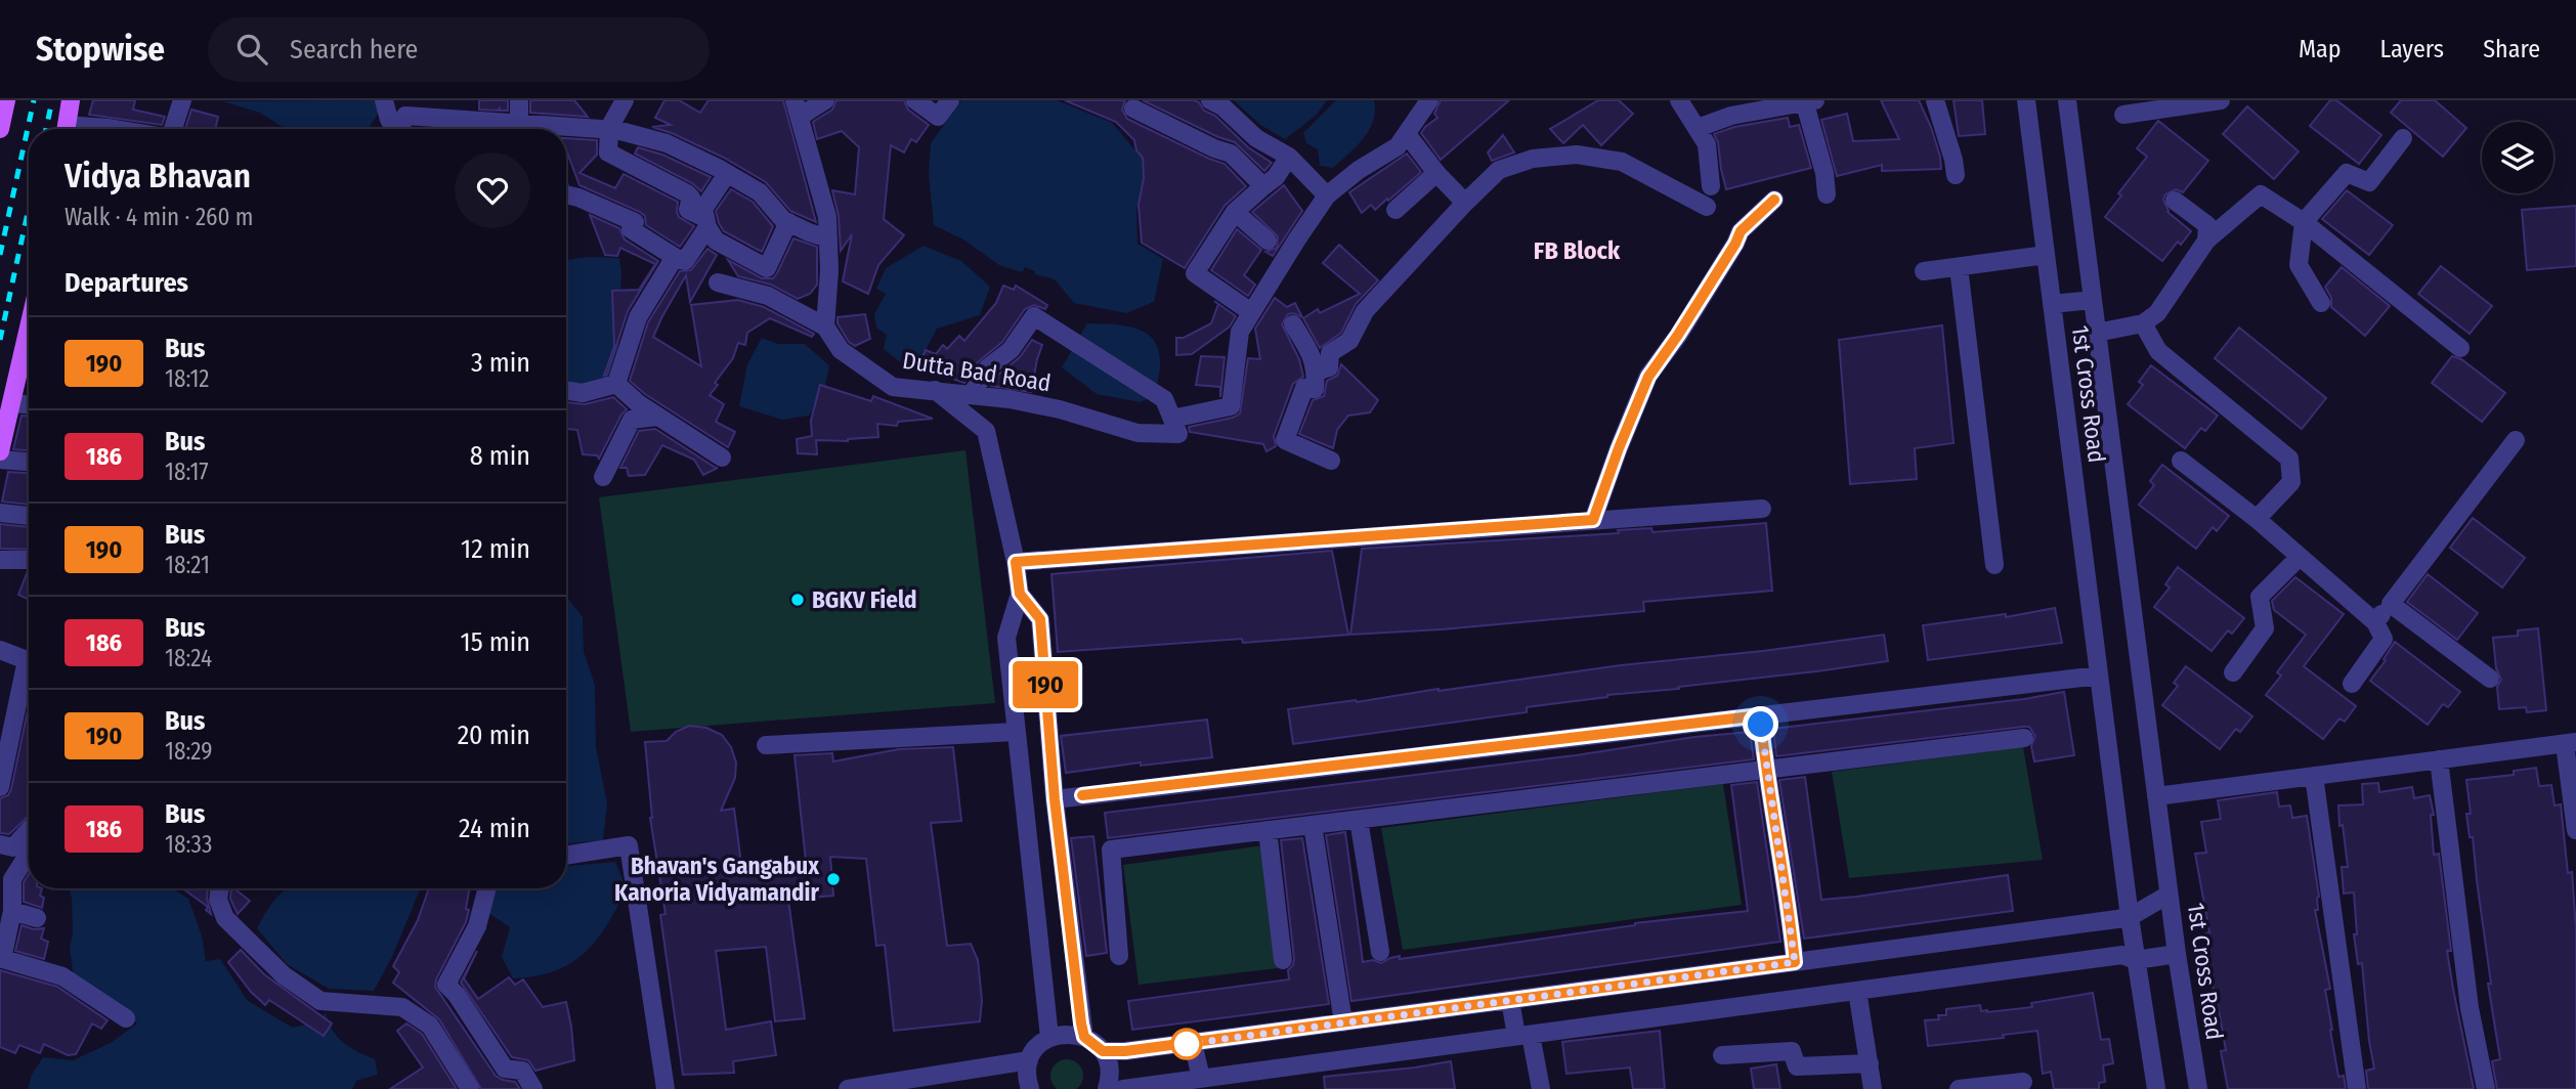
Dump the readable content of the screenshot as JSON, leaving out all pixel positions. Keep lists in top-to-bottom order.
{
  "streets": {
    "street": ["Dutta Bad Road", "1st Cross Road"]
  },
  "districts": ["FB Block"],
  "places": ["BGKV Field", "Bhavan's Gangabux Kanoria Vidyamandir"],
  "lines": ["bus line 190"],
  "page": {
    "header": "Stopwise",
    "search": "Search here",
    "nav": ["Map", "Layers", "Share"],
    "on_map": "190",
    "heading": [
      ["Vidya Bhavan", "Walk · 4 min · 260 m"],
      "Departures"
    ],
    "list": [
      {
        "mark": "190",
        "name": "Bus",
        "note": "18:12",
        "value": "3 min"
      },
      {
        "mark": "186",
        "name": "Bus",
        "note": "18:17",
        "value": "8 min"
      },
      {
        "mark": "190",
        "name": "Bus",
        "note": "18:21",
        "value": "12 min"
      },
      {
        "mark": "186",
        "name": "Bus",
        "note": "18:24",
        "value": "15 min"
      },
      {
        "mark": "190",
        "name": "Bus",
        "note": "18:29",
        "value": "20 min"
      },
      {
        "mark": "186",
        "name": "Bus",
        "note": "18:33",
        "value": "24 min"
      }
    ]
  }
}
